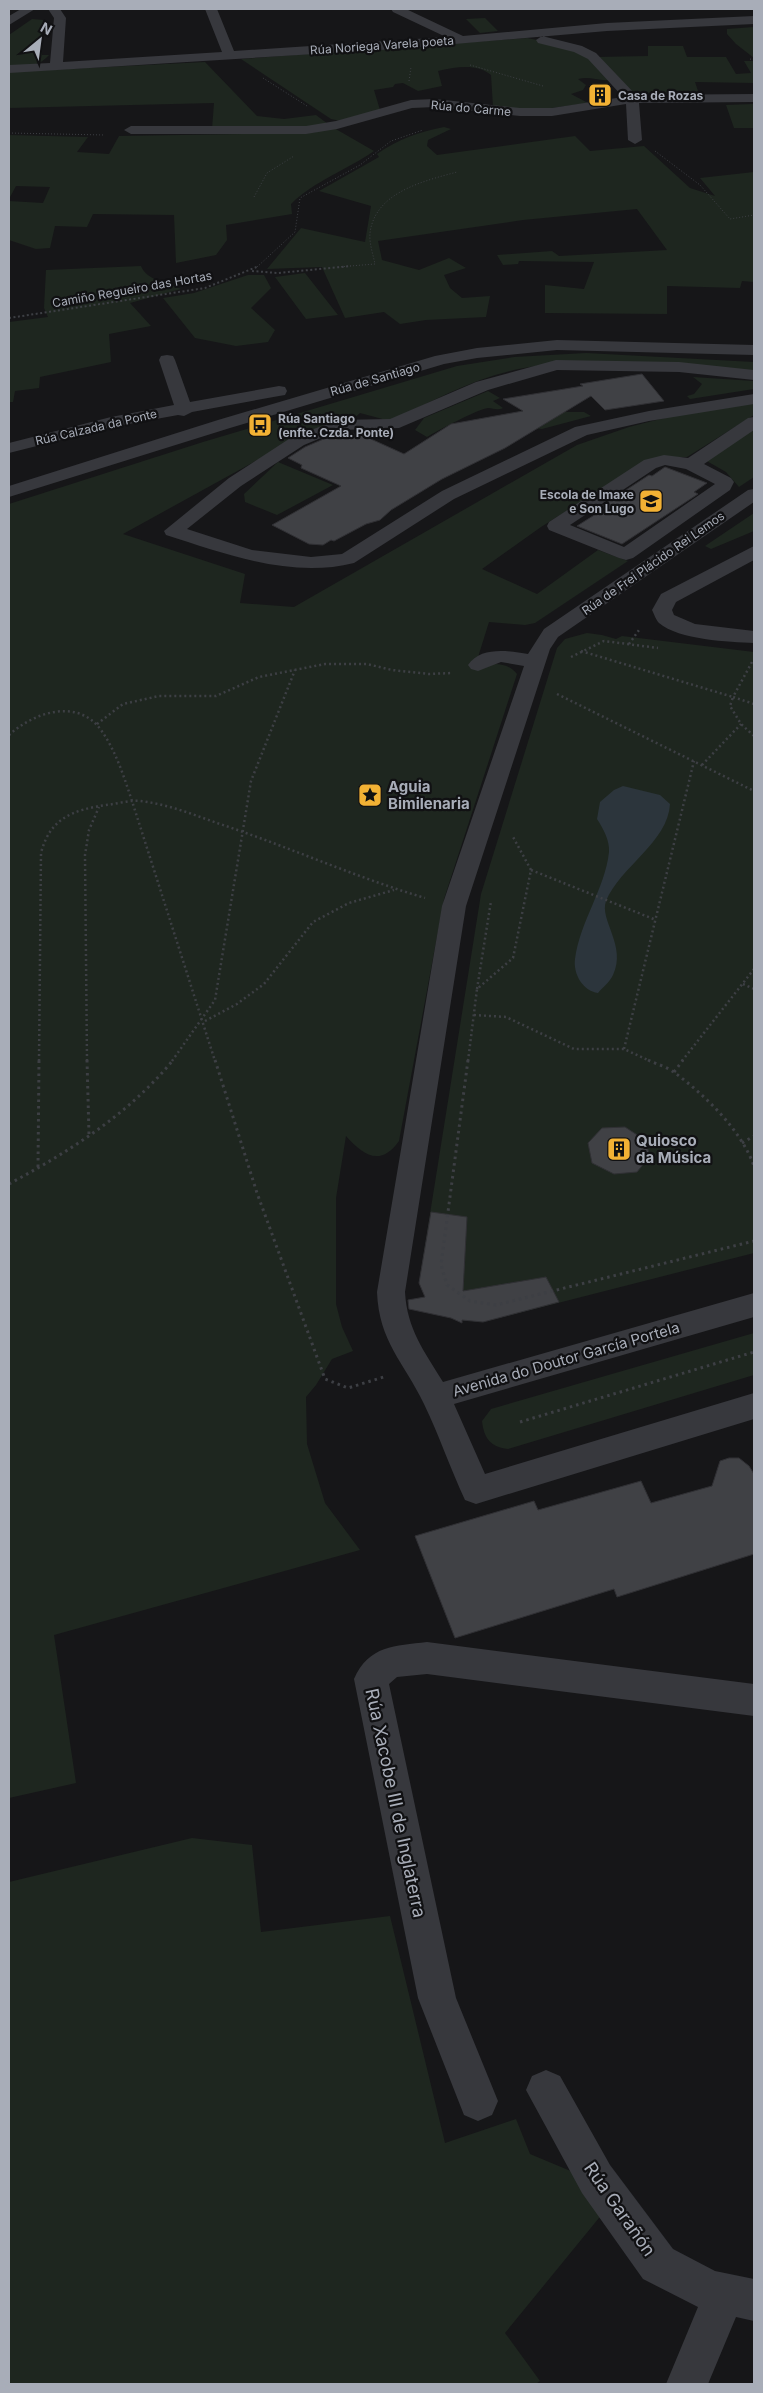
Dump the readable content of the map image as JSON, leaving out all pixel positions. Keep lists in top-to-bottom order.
{
  "streets": {
    "street": [
      "Rúa Noriega Varela poeta",
      "Rúa do Carme",
      "Rúa de Santiago",
      "Rúa Calzada da Ponte",
      "Rúa de Frei Plácido Rei Lemos",
      "Avenida do Doutor García Portela",
      "Rúa Xacobe III de Inglaterra",
      "Rúa Garañón"
    ],
    "path": ["Camiño Regueiro das Hortas"]
  },
  "crossings": [
    ["Rúa de Santiago", "Rúa Calzada da Ponte"]
  ],
  "places": {
    "building": ["Casa de Rozas", "Quiosco da Música"],
    "bus stop": ["Rúa Santiago (enfte. Czda. Ponte)"],
    "school or university": ["Escola de Imaxe e Son Lugo"],
    "place": ["Aguia Bimilenaria"]
  },
  "north": "top right"
}
